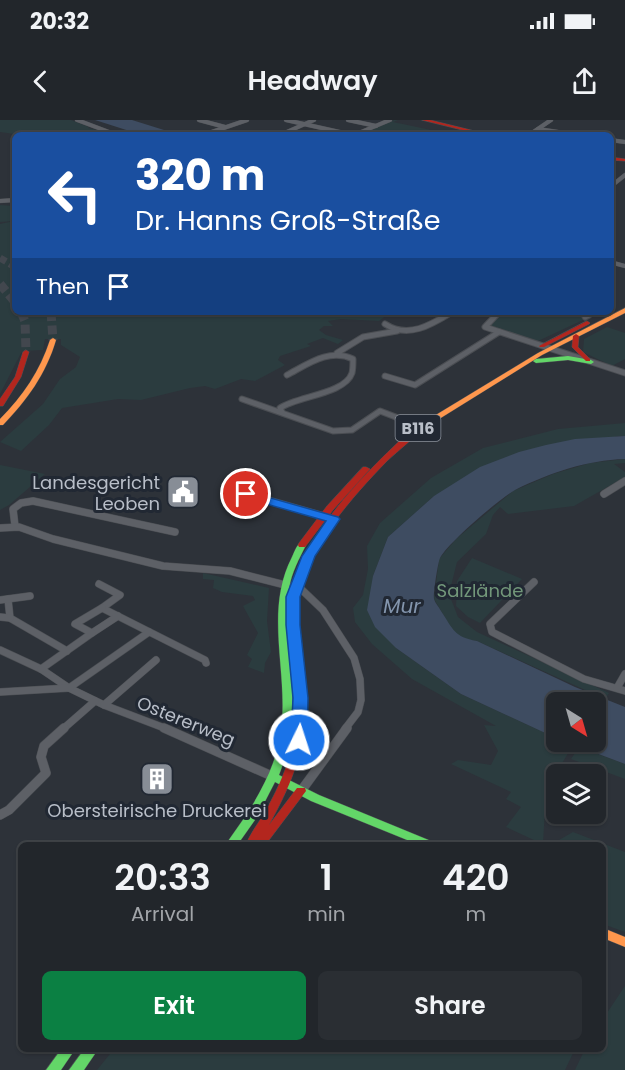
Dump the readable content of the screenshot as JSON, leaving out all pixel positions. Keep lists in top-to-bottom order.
{
  "streets": {
    "main road": ["B116", "Ostererweg"]
  },
  "crossings": [
    ["B116", "Ostererweg"]
  ],
  "water": ["Mur"],
  "parks": ["Salzlände"],
  "places": {
    "public building": ["Landesgericht Leoben"],
    "building": ["Obersteirische Druckerei"]
  },
  "north": "bottom right",
  "page": {
    "status": "20:32",
    "header": "Headway",
    "turn": ["320 m", "Dr. Hanns Groß-Straße"],
    "then": "Then",
    "eta": [
      "20:33",
      "Arrival",
      "1",
      "min",
      "420",
      "m"
    ],
    "buttons": ["Exit", "Share"]
  }
}
